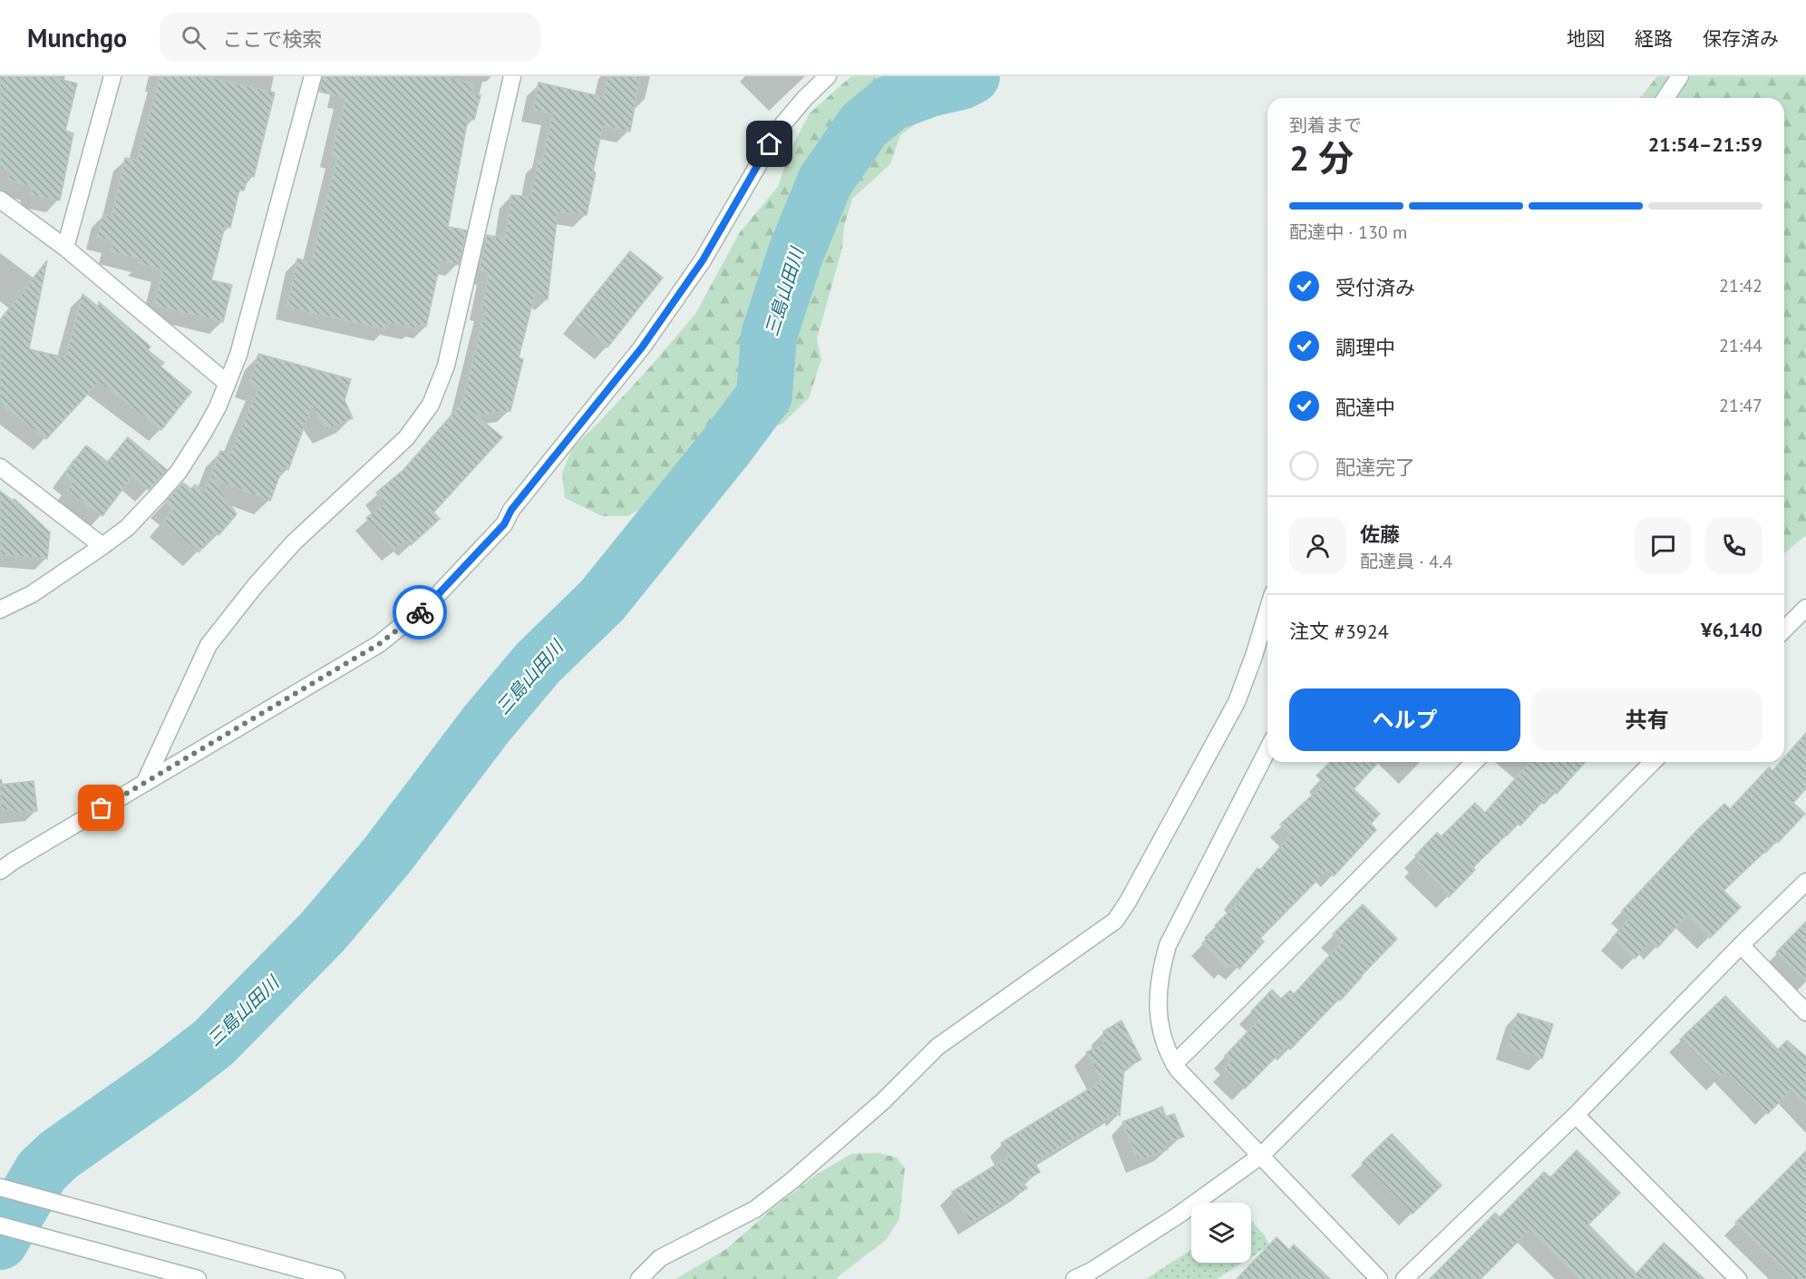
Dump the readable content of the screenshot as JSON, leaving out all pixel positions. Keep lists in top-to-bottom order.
{
  "water": ["三島山田川"],
  "page": {
    "header": "Munchgo",
    "search": "ここで検索",
    "nav": ["地図", "経路", "保存済み"],
    "heading": ["2 分", "到着まで", "21:54–21:59"],
    "panel": [
      "佐藤",
      "配達員 · 4.4",
      "注文 #3924",
      "¥6,140"
    ],
    "bar": "配達中 · 130 m",
    "list": [
      ["受付済み", "21:42"],
      ["調理中", "21:44"],
      ["配達中", "21:47"],
      "配達完了"
    ],
    "buttons": ["ヘルプ", "共有"]
  }
}
